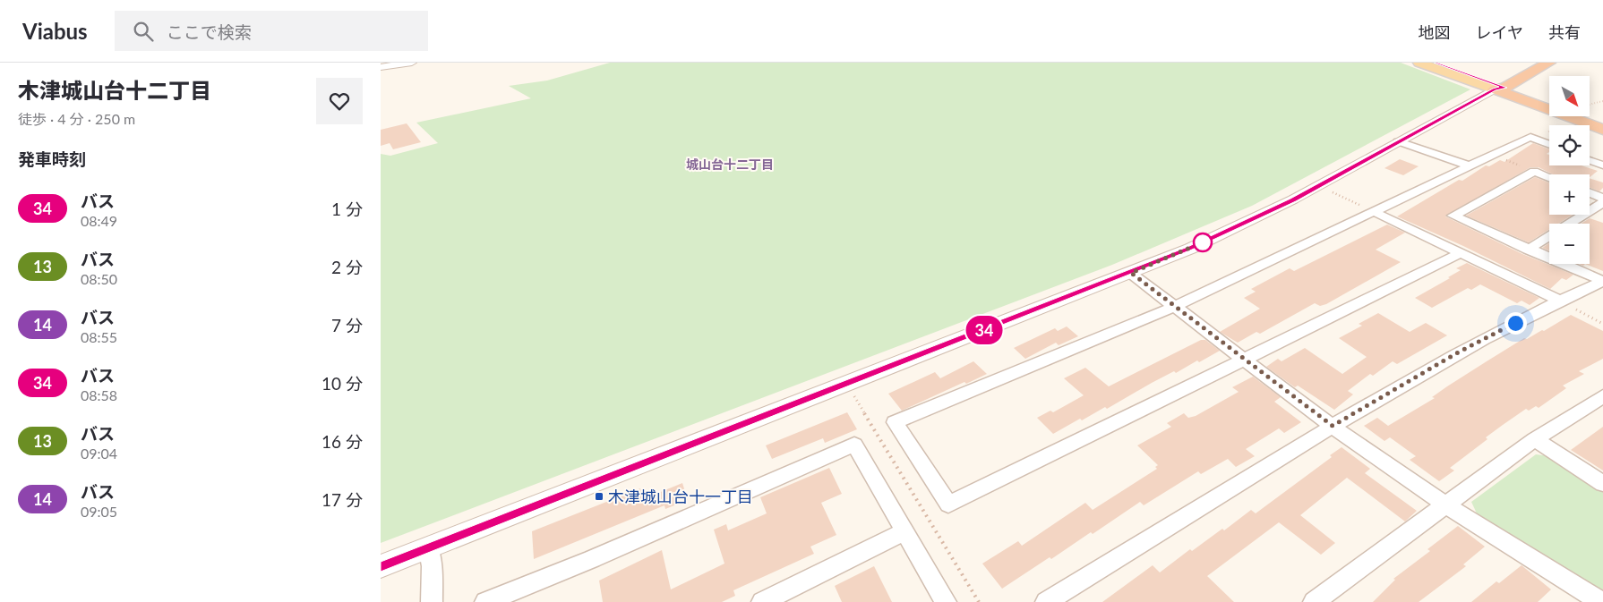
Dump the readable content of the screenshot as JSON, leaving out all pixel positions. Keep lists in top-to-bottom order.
{
  "districts": ["城山台十二丁目"],
  "places": {
    "transit": ["木津城山台十一丁目"]
  },
  "lines": ["bus line 34"],
  "north": "bottom right",
  "page": {
    "header": "Viabus",
    "search": "ここで検索",
    "nav": ["地図", "レイヤ", "共有"],
    "heading": [
      ["木津城山台十二丁目", "徒歩 · 4 分 · 250 m"],
      "発車時刻"
    ],
    "on_map": "34",
    "map_buttons": ["+", "−"],
    "list": [
      {
        "mark": "34",
        "name": "バス",
        "note": "08:49",
        "value": "1 分"
      },
      {
        "mark": "13",
        "name": "バス",
        "note": "08:50",
        "value": "2 分"
      },
      {
        "mark": "14",
        "name": "バス",
        "note": "08:55",
        "value": "7 分"
      },
      {
        "mark": "34",
        "name": "バス",
        "note": "08:58",
        "value": "10 分"
      },
      {
        "mark": "13",
        "name": "バス",
        "note": "09:04",
        "value": "16 分"
      },
      {
        "mark": "14",
        "name": "バス",
        "note": "09:05",
        "value": "17 分"
      }
    ]
  }
}
